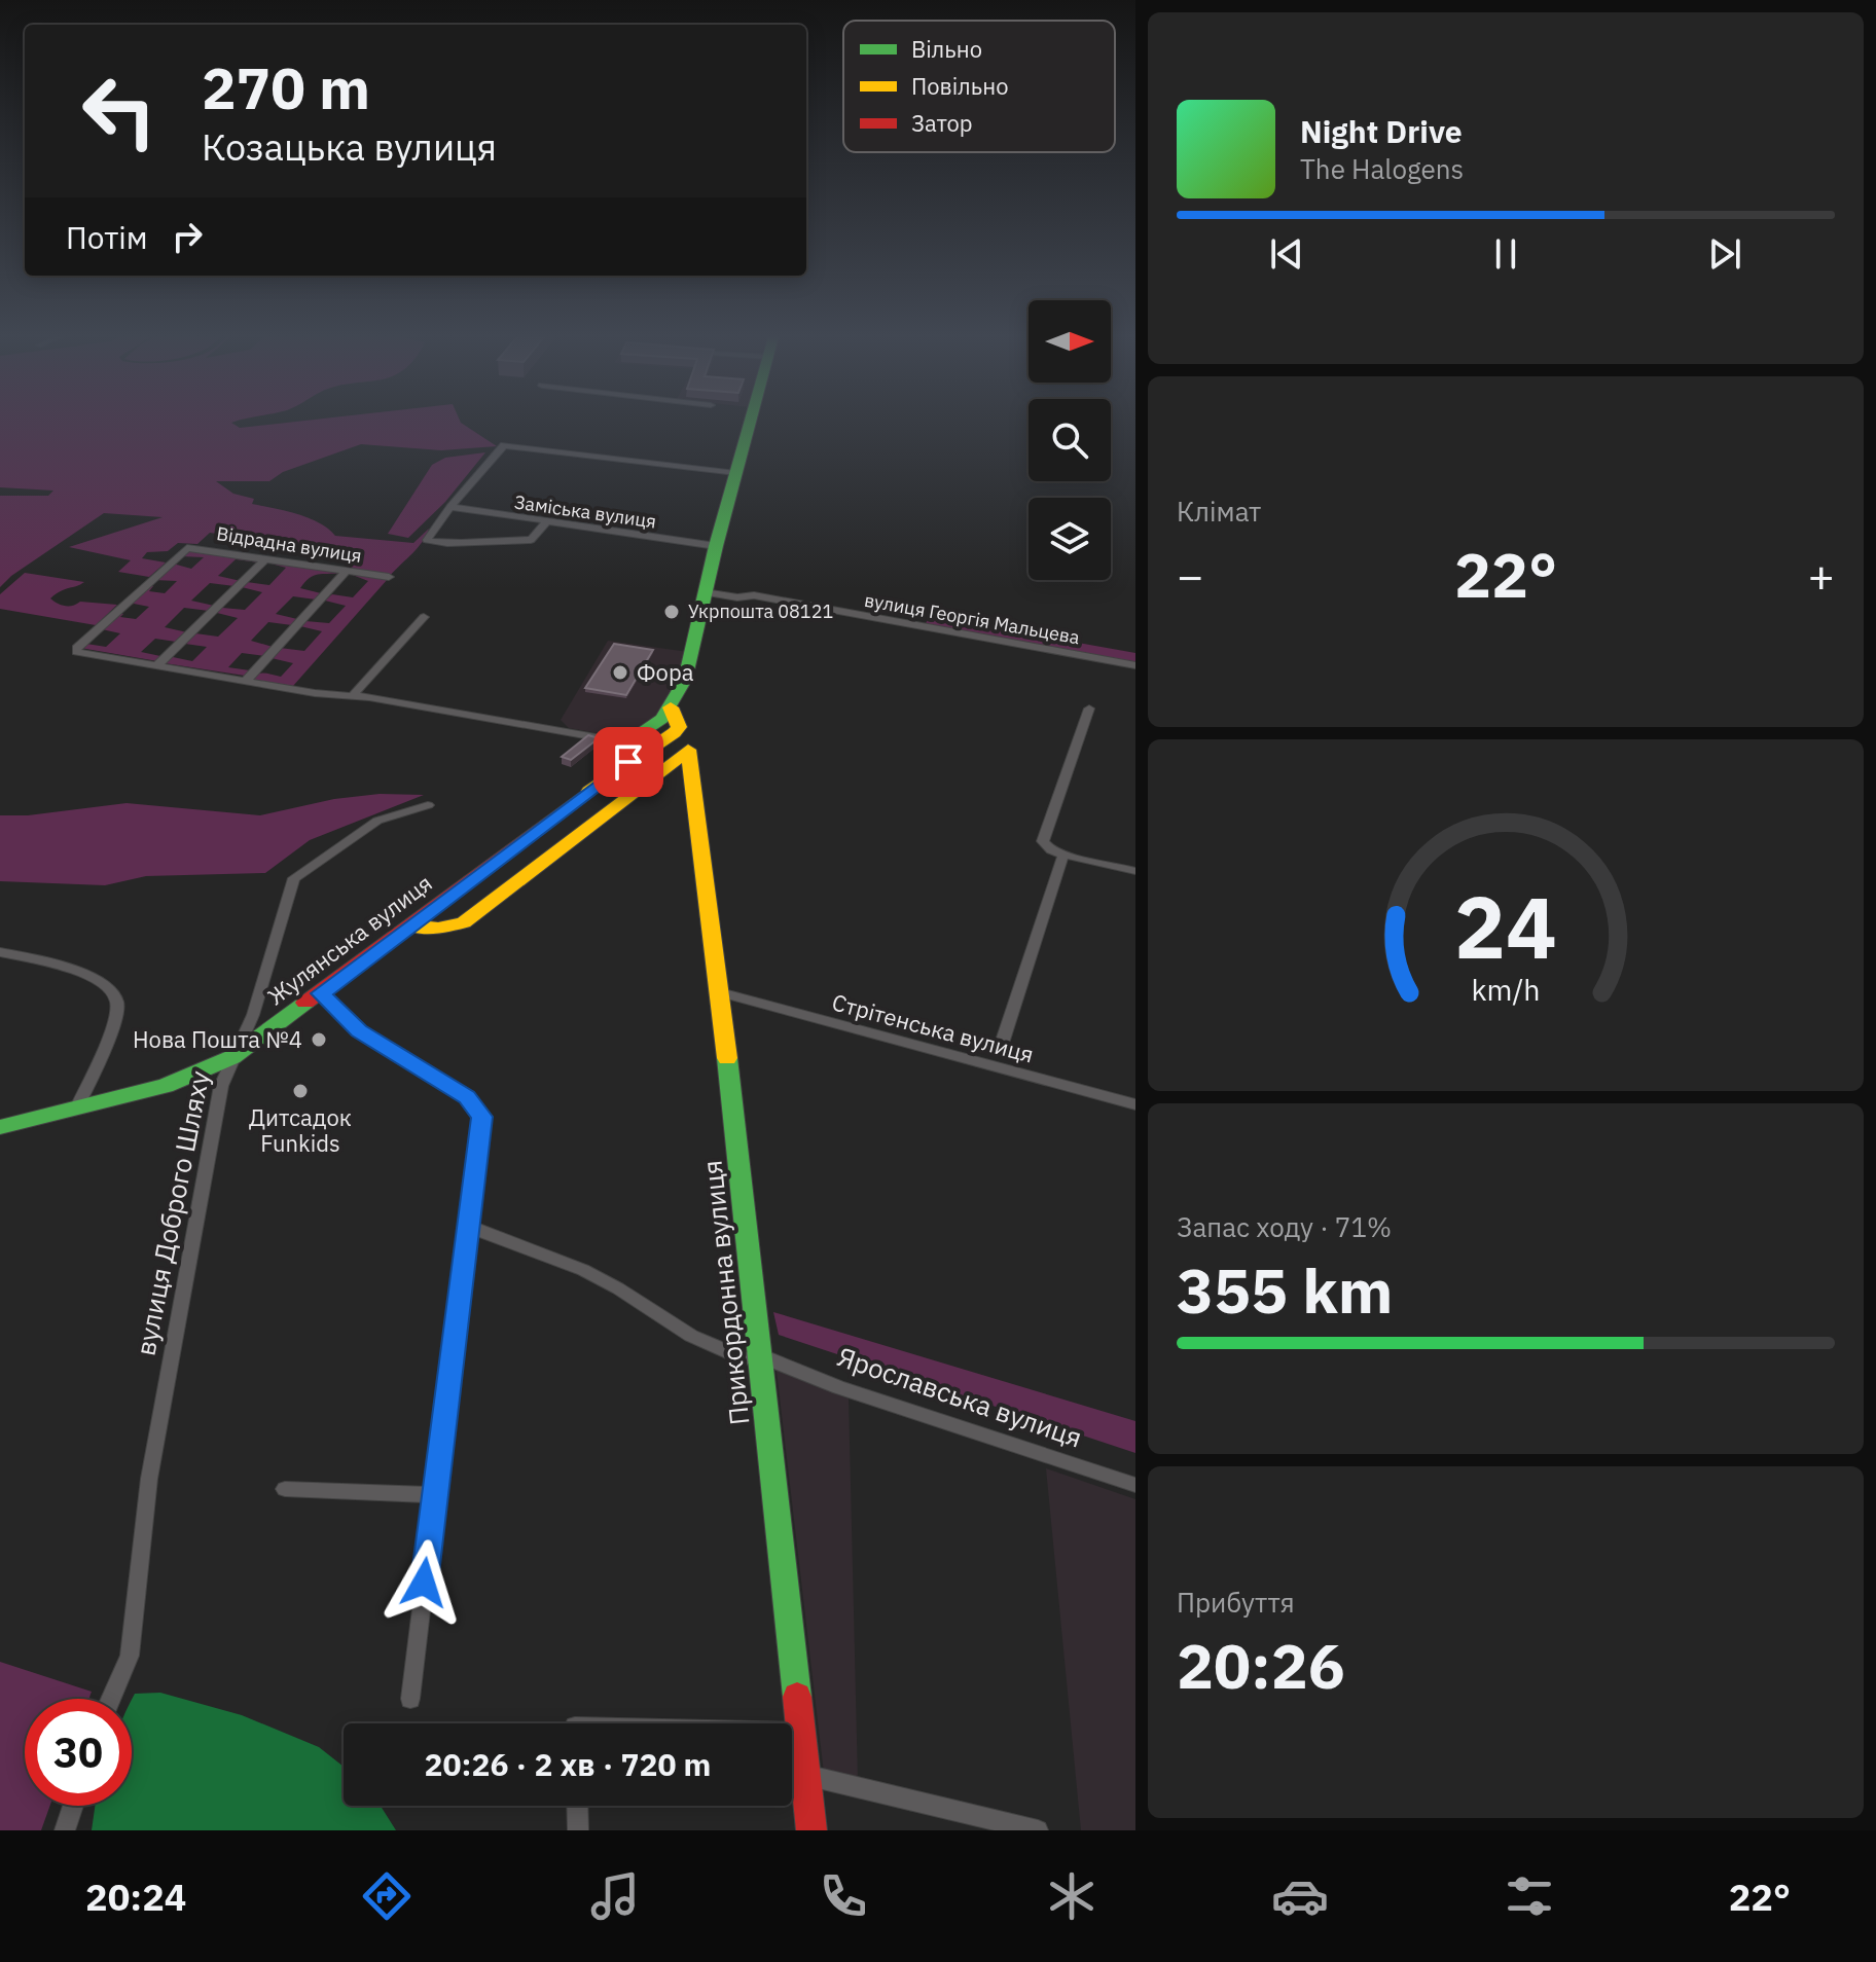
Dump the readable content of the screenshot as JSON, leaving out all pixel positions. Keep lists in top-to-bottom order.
{
  "streets": {
    "street": [
      "Заміська вулиця",
      "Відрадна вулиця",
      "вулиця Георгія Мальцева",
      "Жулянська вулиця",
      "Стрітенська вулиця",
      "вулиця Доброго Шляху",
      "Прикордонна вулиця",
      "Ярославська вулиця"
    ]
  },
  "crossings": [
    ["Жулянська вулиця", "вулиця Доброго Шляху"],
    ["Жулянська вулиця", "Прикордонна вулиця"],
    ["Стрітенська вулиця", "Прикордонна вулиця"]
  ],
  "places": [
    "Укрпошта 08121",
    "Фора",
    "Нова Пошта №4",
    "Дитсадок Funkids"
  ],
  "legend": ["Вільно", "Повільно", "Затор"],
  "north": "right",
  "page": {
    "turn": ["270 m", "Козацька вулиця"],
    "song": ["Night Drive", "The Halogens"],
    "then": "Потім",
    "tile": [
      "Клімат",
      ["Запас ходу · 71%", "355 km"],
      ["Прибуття", "20:26"]
    ],
    "heat": ["−", "22°", "+"],
    "limit": "30",
    "trip": "20:26 · 2 хв · 720 m",
    "tabs": ["20:24", "22°"],
    "gauge": ["24", "km/h"]
  }
}
